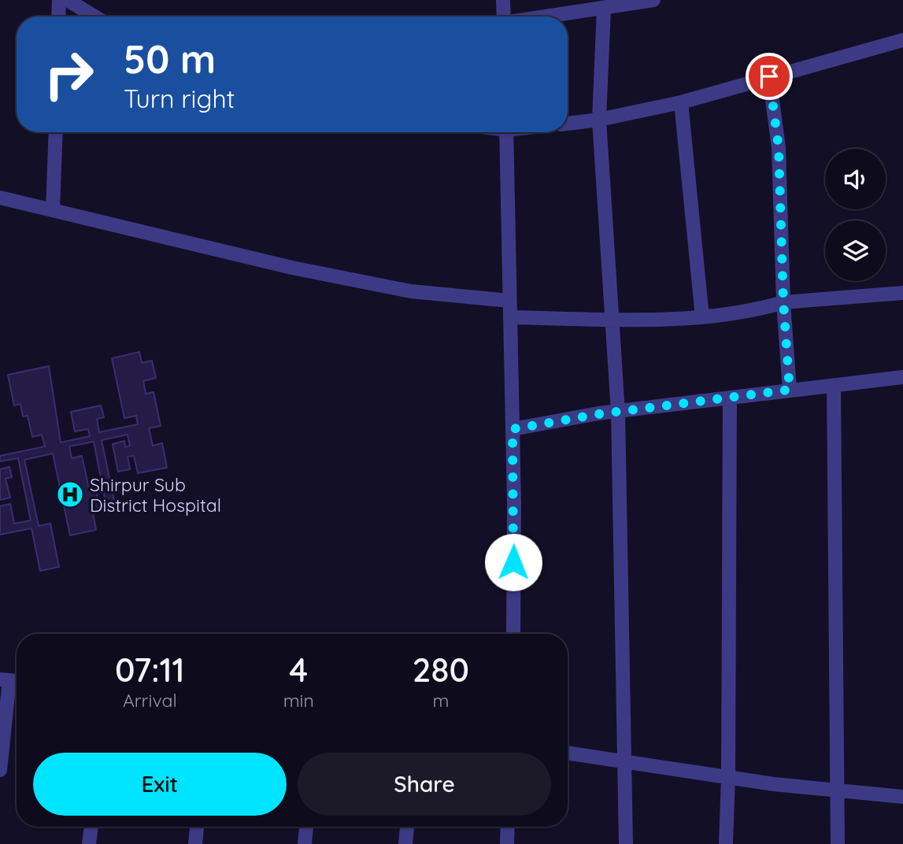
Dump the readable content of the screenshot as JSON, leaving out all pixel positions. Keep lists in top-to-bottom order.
{
  "places": {
    "hospital": ["Shirpur Sub District Hospital"]
  },
  "page": {
    "turn": ["50 m", "Turn right"],
    "eta": [
      "07:11",
      "Arrival",
      "4",
      "min",
      "280",
      "m"
    ],
    "buttons": ["Exit", "Share"]
  }
}
